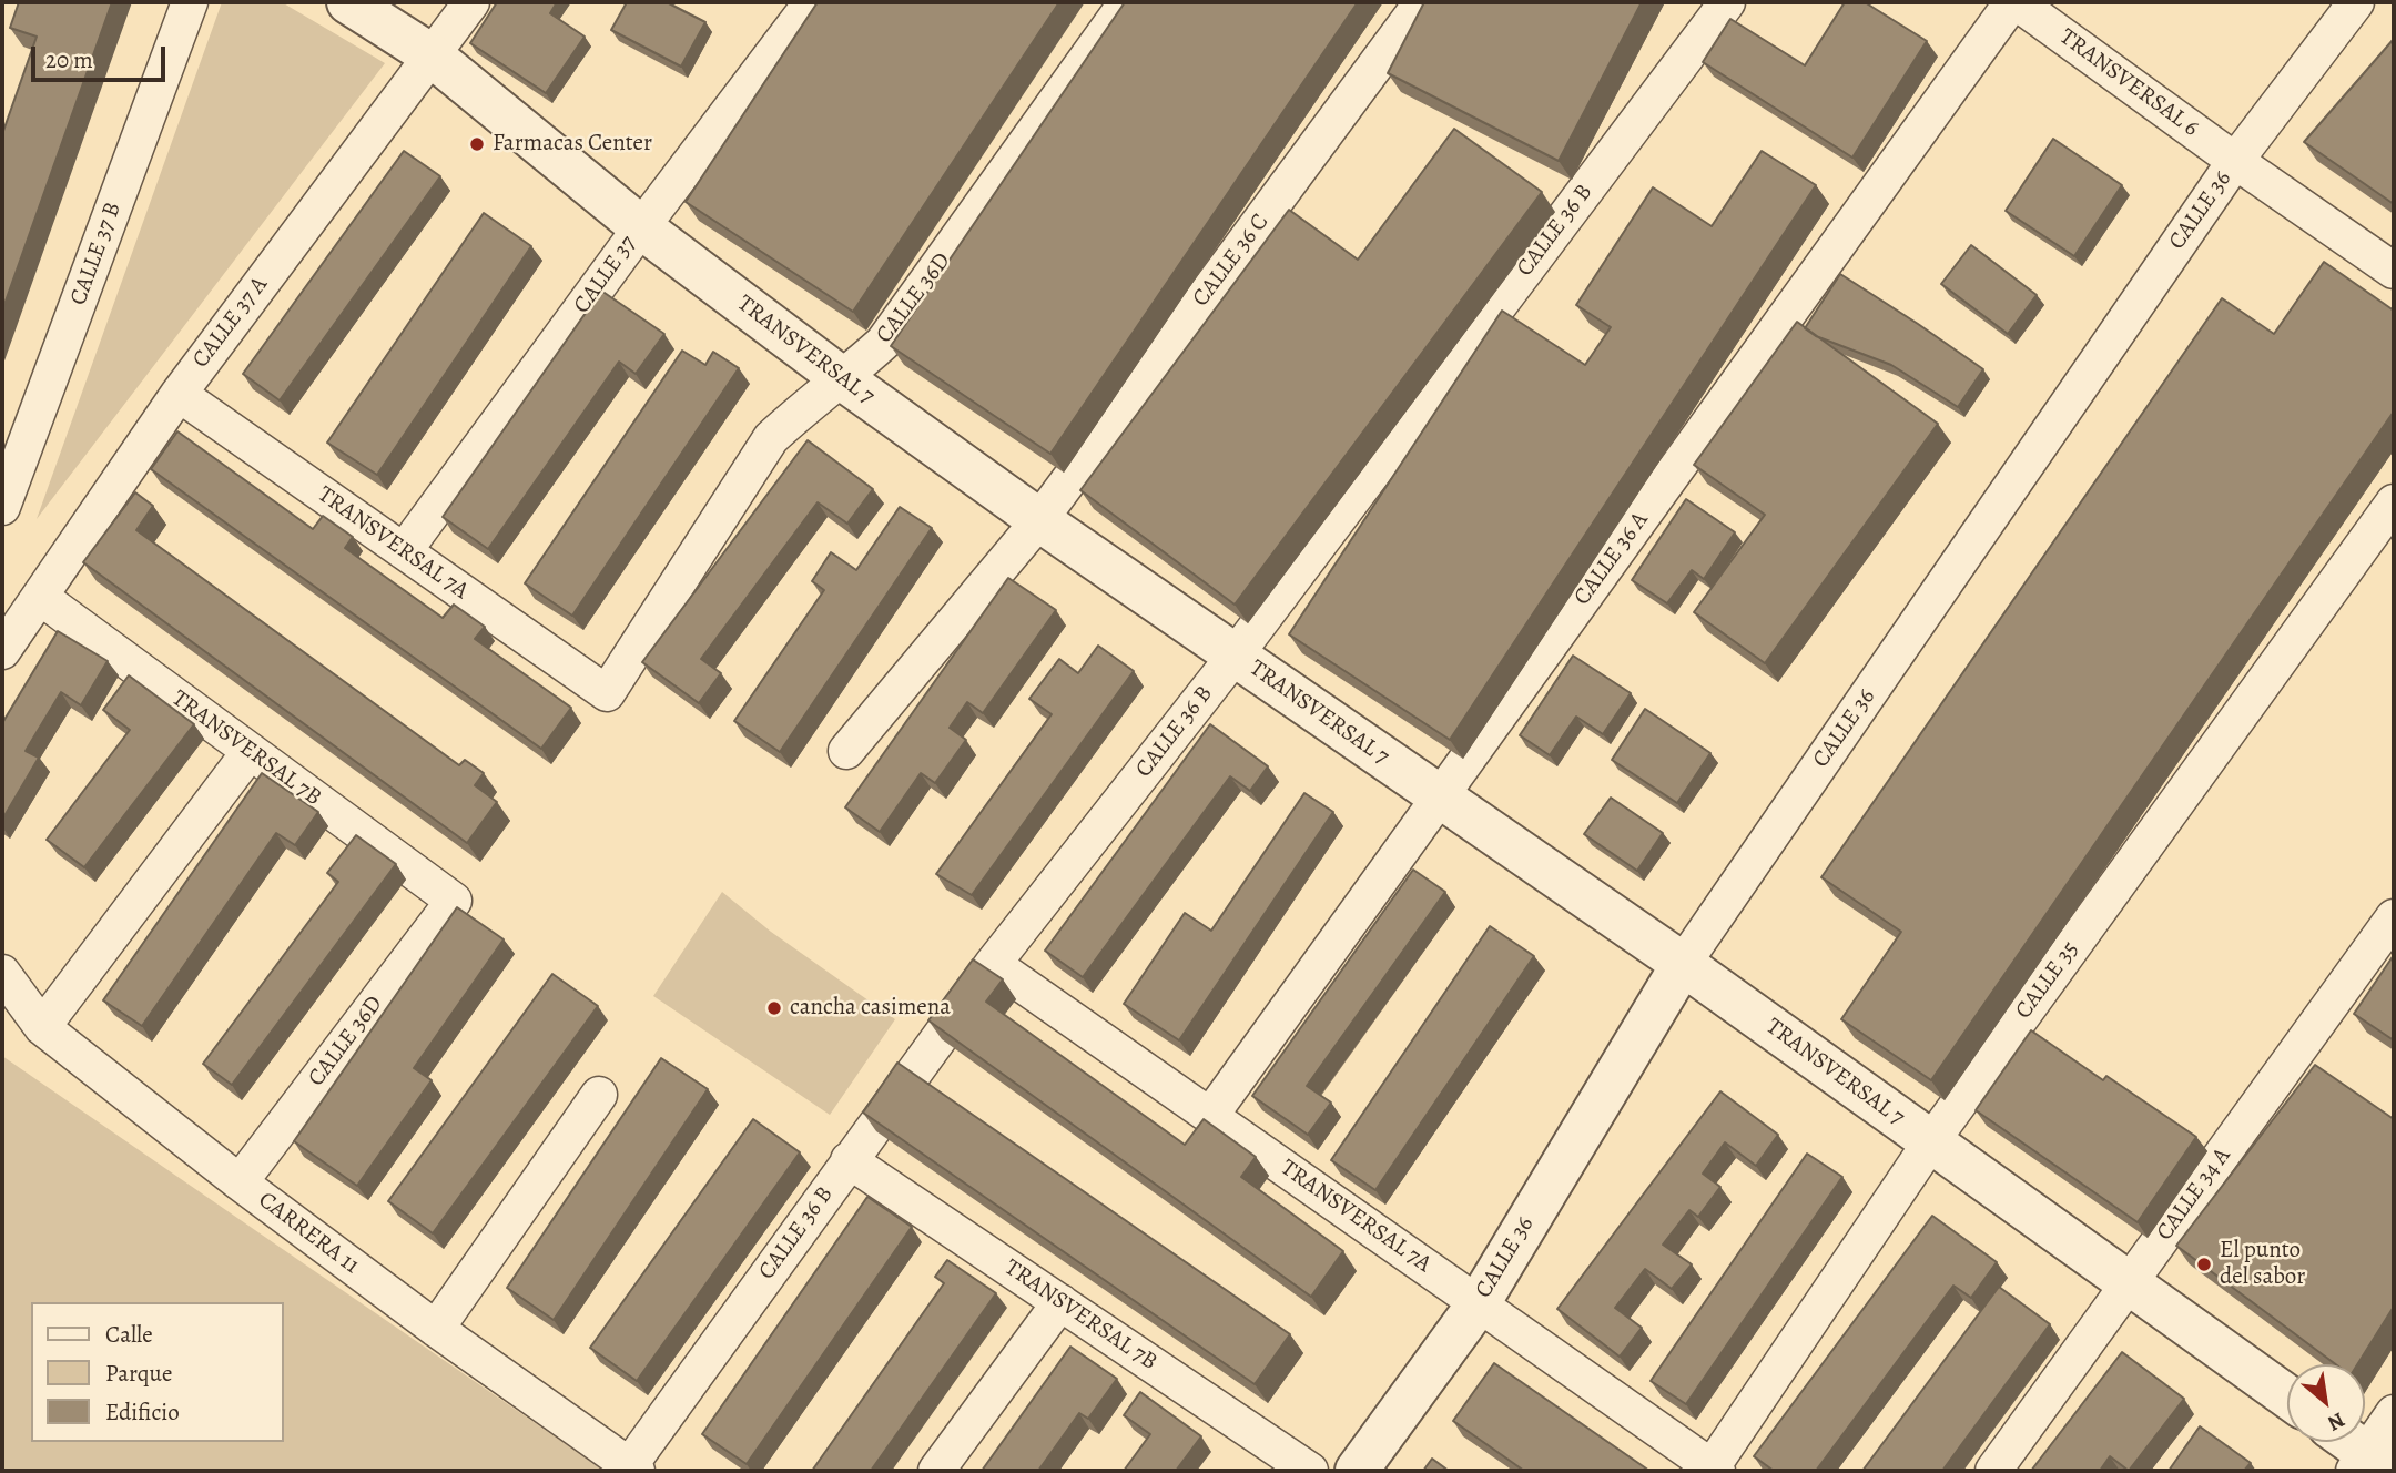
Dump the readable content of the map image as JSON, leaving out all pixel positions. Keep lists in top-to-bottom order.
{
  "streets": {
    "street": [
      "TRANSVERSAL 6",
      "CALLE 36",
      "CALLE 36 B",
      "CALLE 37 B",
      "CALLE 36 C",
      "CALLE 37",
      "CALLE 36D",
      "CALLE 37 A",
      "TRANSVERSAL 7",
      "TRANSVERSAL 7A",
      "CALLE 36 A",
      "TRANSVERSAL 7B",
      "CALLE 35",
      "CALLE 34 A",
      "CARRERA 11"
    ]
  },
  "crossings": [
    ["TRANSVERSAL 6", "CALLE 36"],
    ["TRANSVERSAL 6", "CALLE 36 A"],
    ["CALLE 36", "TRANSVERSAL 7"],
    ["CALLE 36", "TRANSVERSAL 7A"],
    ["CALLE 36 B", "TRANSVERSAL 7"],
    ["CALLE 36 B", "TRANSVERSAL 7A"],
    ["CALLE 36 B", "TRANSVERSAL 7B"],
    ["CALLE 36 B", "CARRERA 11"],
    ["CALLE 36 C", "TRANSVERSAL 7"],
    ["CALLE 37", "TRANSVERSAL 7"],
    ["CALLE 37", "TRANSVERSAL 7A"],
    ["CALLE 36D", "TRANSVERSAL 7"],
    ["CALLE 36D", "TRANSVERSAL 7A"],
    ["CALLE 36D", "TRANSVERSAL 7B"],
    ["CALLE 36D", "CARRERA 11"],
    ["CALLE 37 A", "TRANSVERSAL 7"],
    ["CALLE 37 A", "TRANSVERSAL 7A"],
    ["CALLE 37 A", "TRANSVERSAL 7B"],
    ["TRANSVERSAL 7", "CALLE 36 A"],
    ["TRANSVERSAL 7", "CALLE 35"],
    ["TRANSVERSAL 7", "CALLE 34 A"],
    ["TRANSVERSAL 7A", "CALLE 36 A"],
    ["TRANSVERSAL 7A", "CALLE 35"]
  ],
  "places": ["Farmacas Center", "cancha casimena", "El punto del sabor"],
  "legend": ["Calle", "Parque", "Edificio"],
  "scale_bar": "20 m",
  "north": "bottom right"
}
